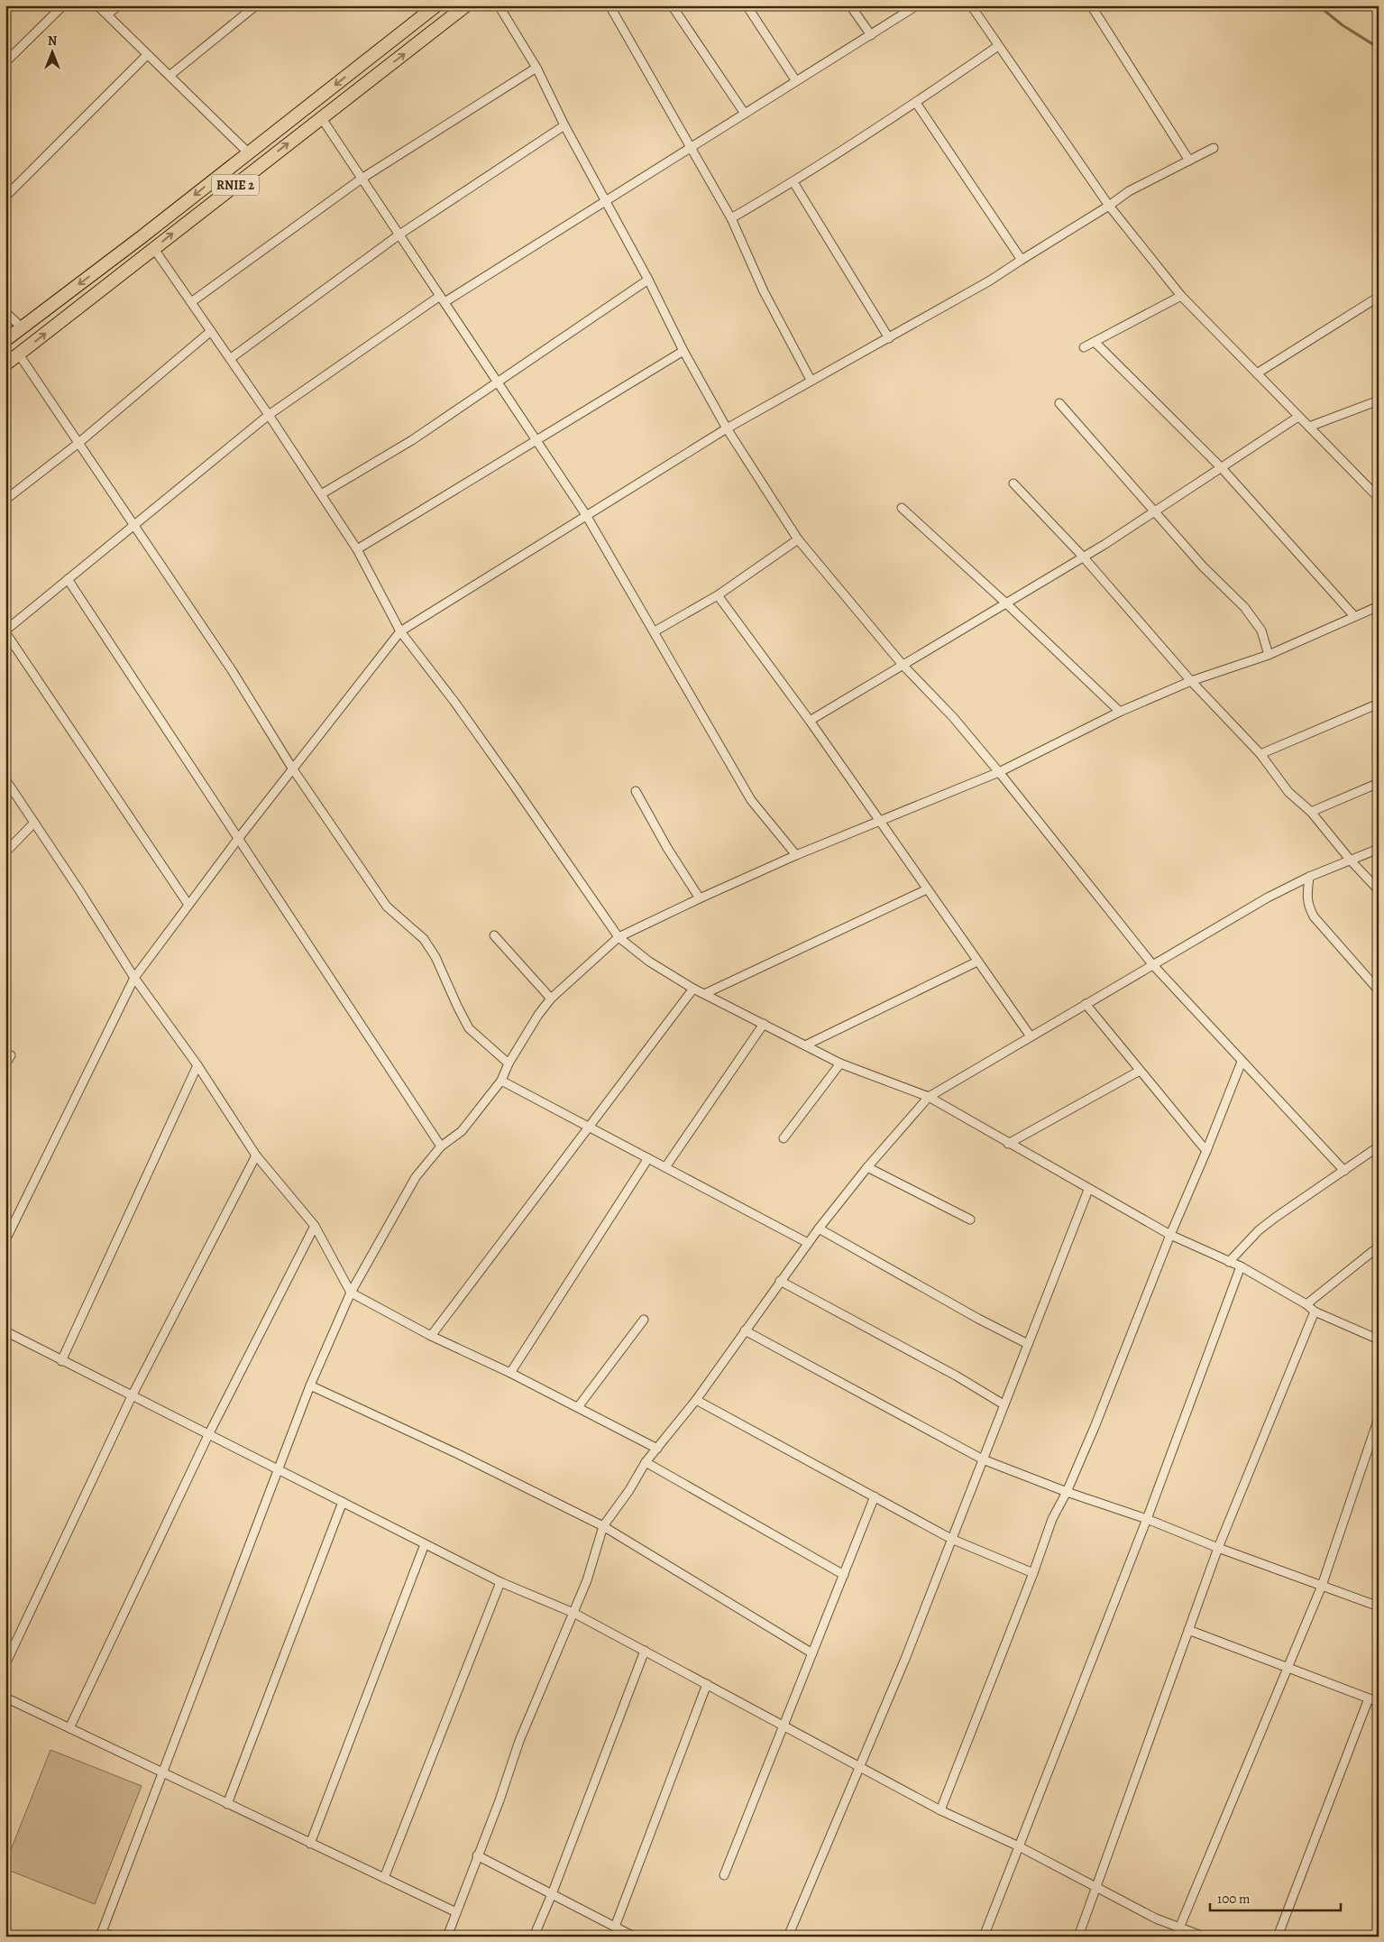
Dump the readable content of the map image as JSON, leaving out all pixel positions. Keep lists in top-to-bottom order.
{
  "streets": {
    "main road": ["RNIE 2"]
  },
  "scale_bar": "100 m",
  "north": "top"
}
